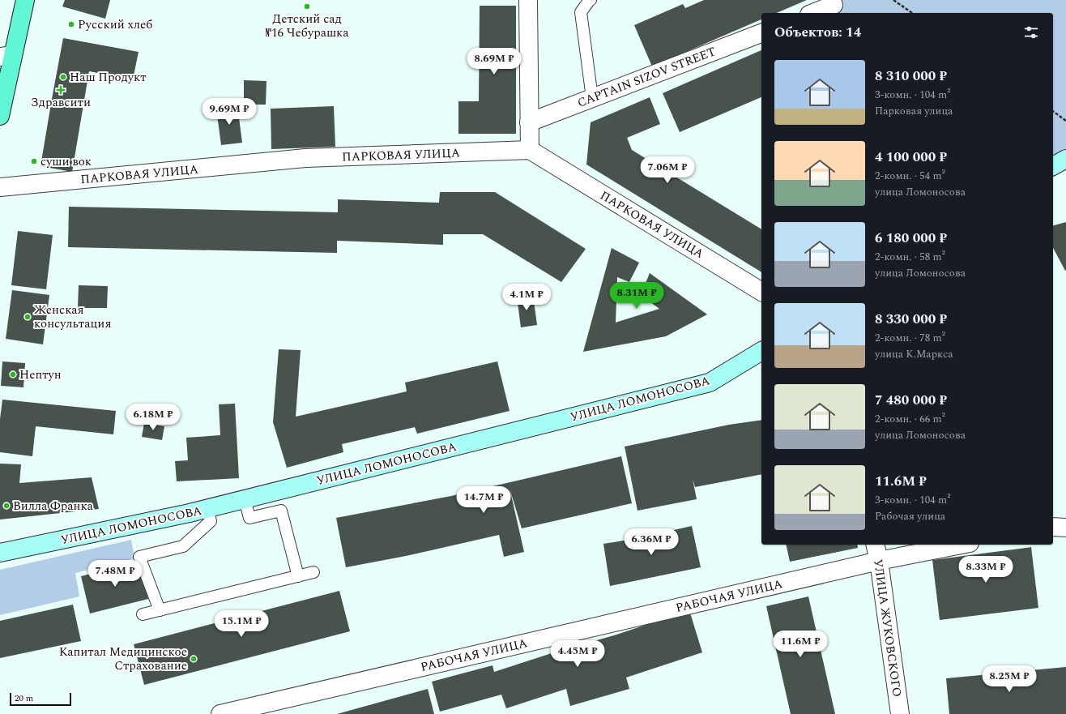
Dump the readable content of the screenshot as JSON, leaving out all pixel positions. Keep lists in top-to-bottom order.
{
  "streets": {
    "street": [
      "CAPTAIN SIZOV STREET",
      "ПАРКОВАЯ УЛИЦА",
      "УЛИЦА ЛОМОНОСОВА",
      "РАБОЧАЯ УЛИЦА",
      "УЛИЦА ЖУКОВСКОГО"
    ]
  },
  "crossings": [
    ["РАБОЧАЯ УЛИЦА", "УЛИЦА ЖУКОВСКОГО"]
  ],
  "places": {
    "other": [
      "Детский сад №16 Чебурашка",
      "Русский хлеб",
      "Наш Продукт",
      "суши вок",
      "Женская консультация",
      "Нептун",
      "Вилла Франка",
      "Капитал Медицинское Страхование"
    ],
    "health": ["Здравсити"]
  },
  "scale_bar": "20 m",
  "page": {
    "heading": "Объектов: 14",
    "price": [
      "8.69M ₽",
      "9.69M ₽",
      "7.06M ₽",
      "8.31M ₽",
      "4.1M ₽",
      "6.18M ₽",
      "14.7M ₽",
      "6.36M ₽",
      "8.33M ₽",
      "7.48M ₽",
      "15.1M ₽",
      "11.6M ₽",
      "4.45M ₽",
      "8.25M ₽"
    ],
    "list": [
      {
        "name": "8 310 000 ₽",
        "note": "3-комн. · 104 m² · Парковая улица"
      },
      {
        "name": "4 100 000 ₽",
        "note": "2-комн. · 54 m² · улица Ломоносова"
      },
      {
        "name": "6 180 000 ₽",
        "note": "2-комн. · 58 m² · улица Ломоносова"
      },
      {
        "name": "8 330 000 ₽",
        "note": "2-комн. · 78 m² · улица К.Маркса"
      },
      {
        "name": "7 480 000 ₽",
        "note": "2-комн. · 66 m² · улица Ломоносова"
      },
      {
        "name": "11.6M ₽",
        "note": "3-комн. · 104 m² · Рабочая улица"
      }
    ],
    "scale": "20 m"
  }
}
